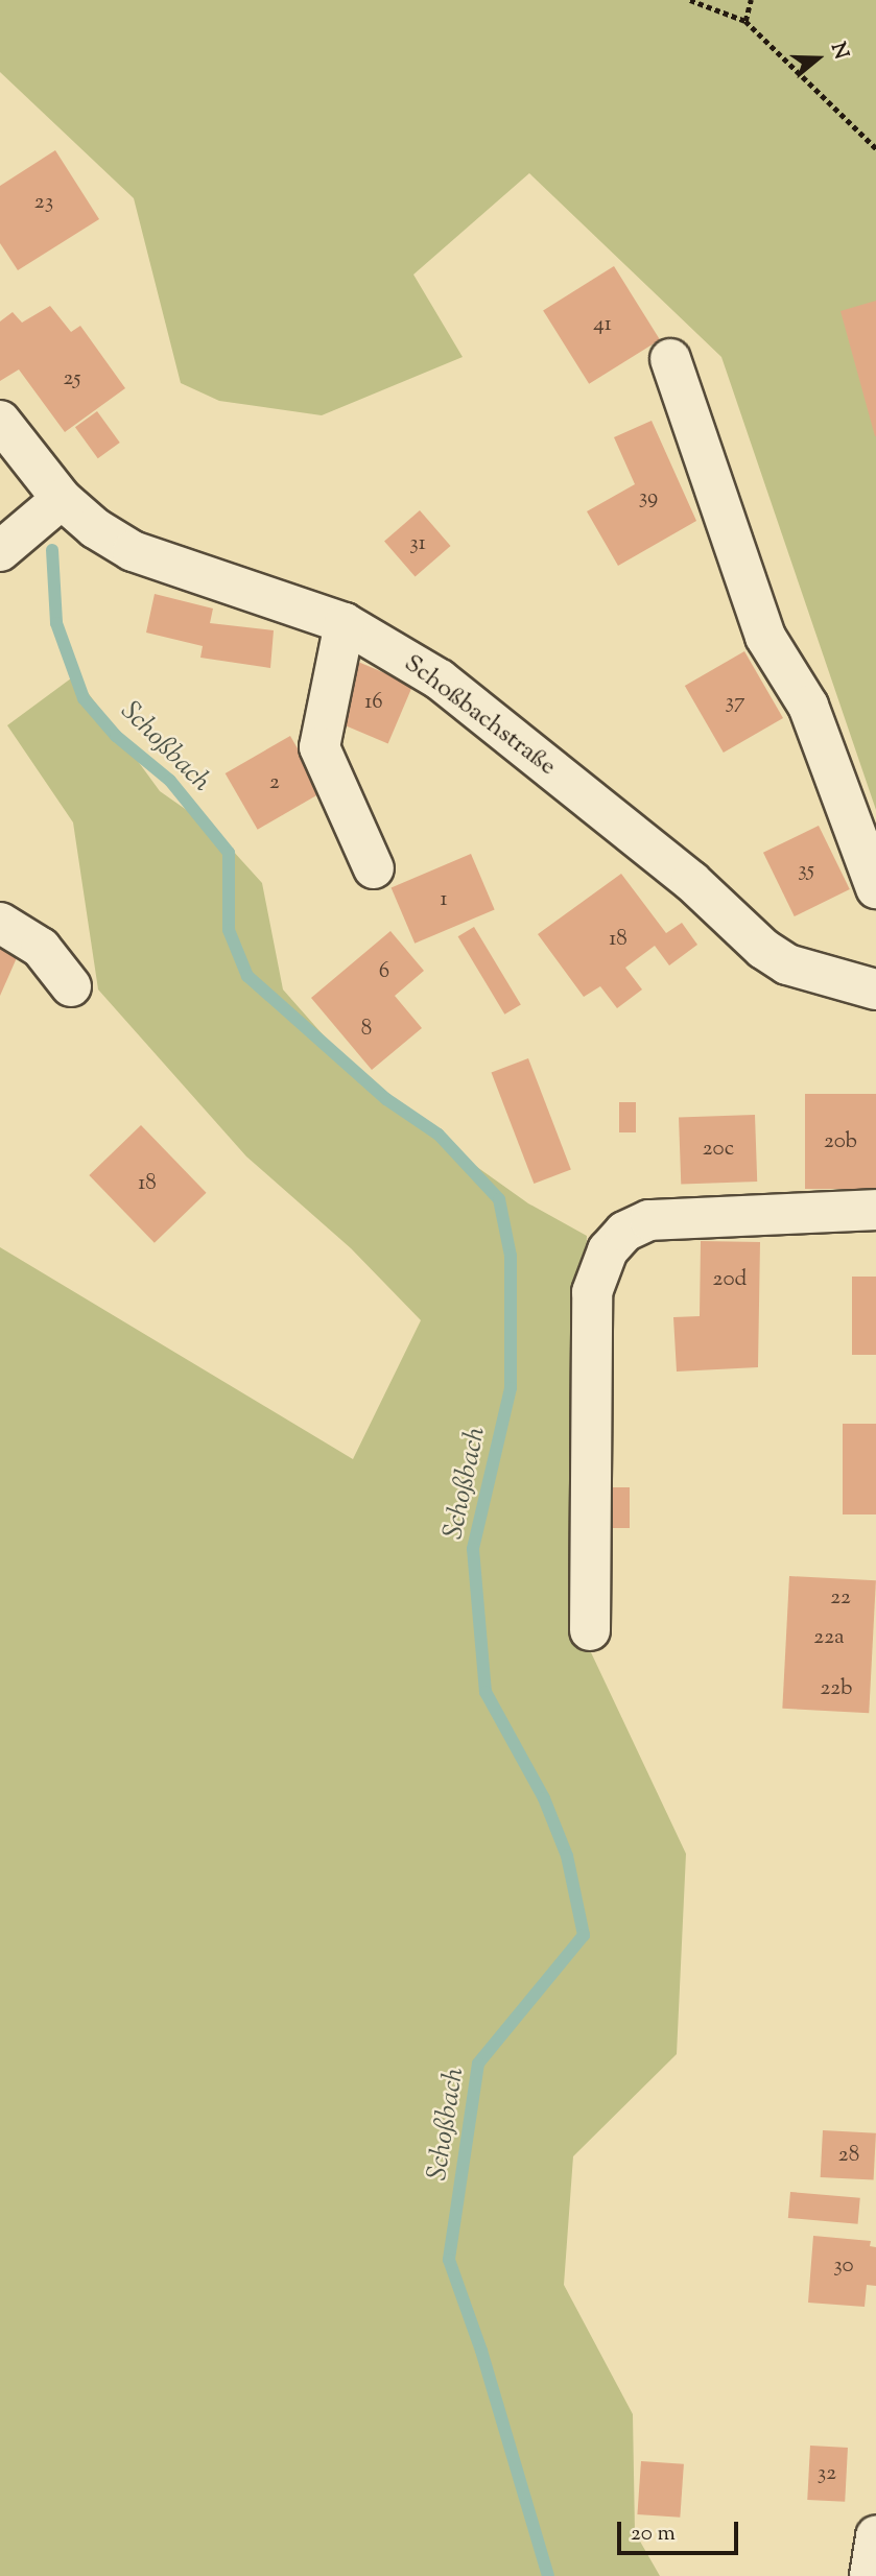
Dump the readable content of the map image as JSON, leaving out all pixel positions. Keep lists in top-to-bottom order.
{
  "streets": {
    "street": ["Schoßbachstraße"]
  },
  "water": ["Schoßbach"],
  "house_numbers": [
    "23",
    "41",
    "25",
    "39",
    "31",
    "16",
    "37",
    "2",
    "35",
    "1",
    "18",
    "6",
    "8",
    "20b",
    "20c",
    "18",
    "20d",
    "22",
    "22a",
    "22b",
    "28",
    "30",
    "32"
  ],
  "scale_bar": "20 m",
  "north": "right"
}
